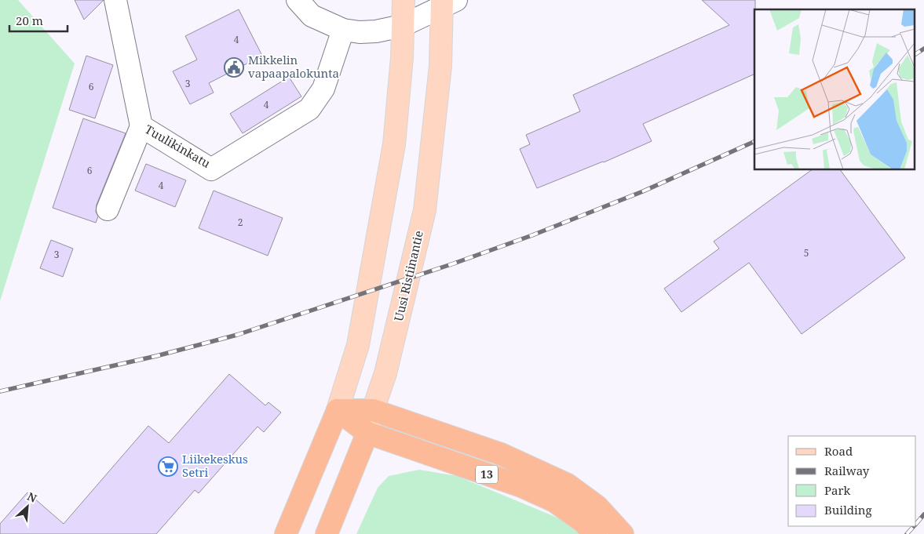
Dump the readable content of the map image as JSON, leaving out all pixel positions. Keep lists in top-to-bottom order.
{
  "streets": {
    "highway": ["Uusi Ristiinantie", "13"],
    "street": ["Tuulikinkatu"]
  },
  "crossings": [
    ["Uusi Ristiinantie", "13"]
  ],
  "places": {
    "public building": ["Mikkelin vapaapalokunta"],
    "supermarket": ["Liikekeskus Setri"]
  },
  "house_numbers": [
    "4",
    "3",
    "6",
    "4",
    "6",
    "4",
    "2",
    "5",
    "3"
  ],
  "legend": [
    "Road",
    "Railway",
    "Park",
    "Building"
  ],
  "scale_bar": "20 m",
  "north": "top right"
}
